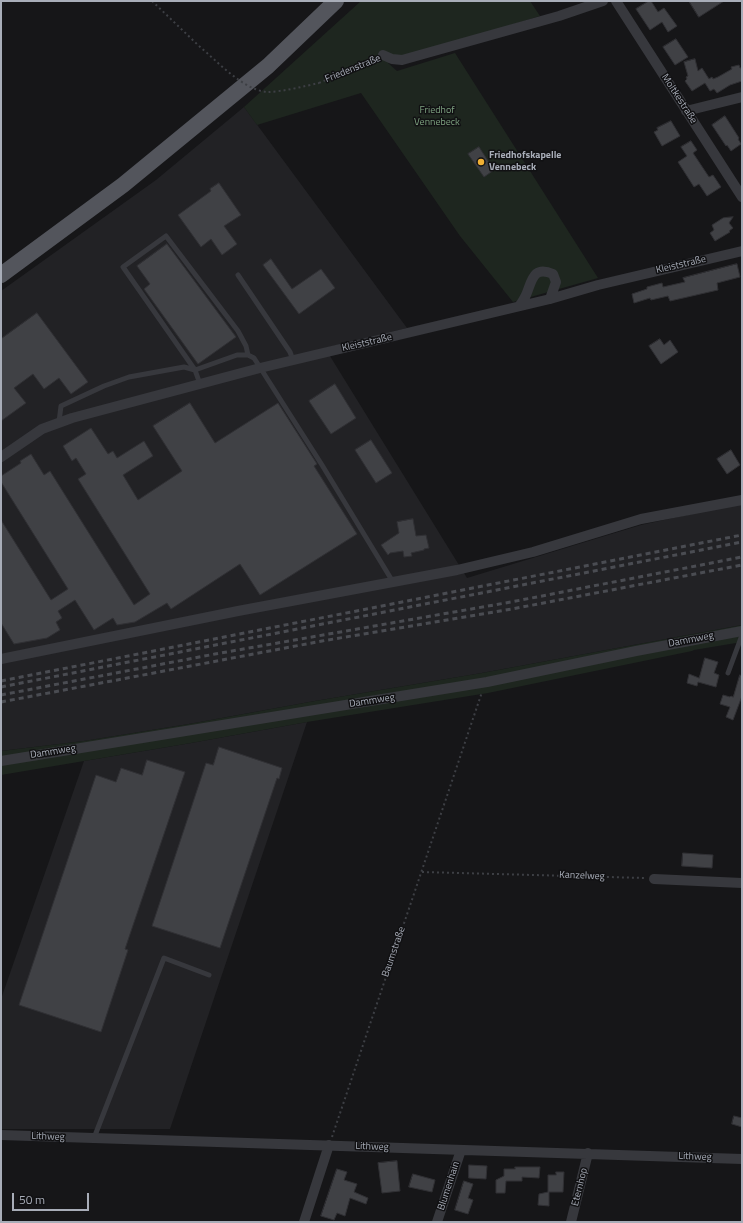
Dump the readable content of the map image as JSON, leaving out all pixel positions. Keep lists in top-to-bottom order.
{
  "streets": {
    "street": [
      "Friedenstraße",
      "Moltkestraße",
      "Kleiststraße",
      "Dammweg",
      "Lithweg",
      "Blumenhain",
      "Eternhop"
    ],
    "path": ["Kanzelweg", "Baumstraße"]
  },
  "crossings": [
    ["Dammweg", "Baumstraße"],
    ["Kanzelweg", "Baumstraße"],
    ["Baumstraße", "Lithweg"],
    ["Lithweg", "Blumenhain"],
    ["Lithweg", "Eternhop"]
  ],
  "parks": ["Friedhof Vennebeck"],
  "places": ["Friedhofskapelle Vennebeck"],
  "scale_bar": "50 m"
}
